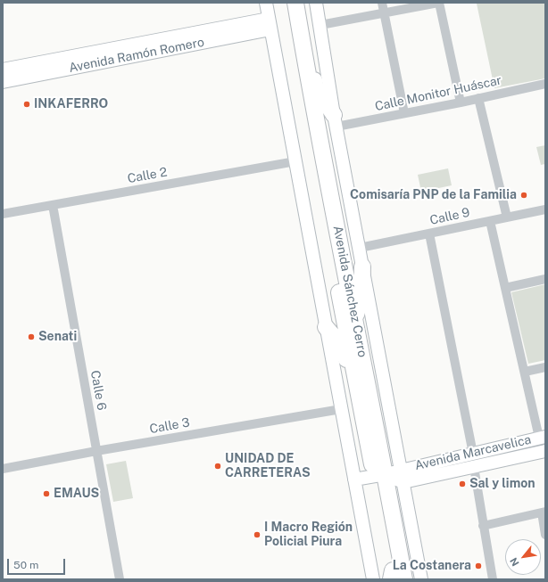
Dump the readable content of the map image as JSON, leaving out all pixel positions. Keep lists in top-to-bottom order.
{
  "streets": {
    "highway": ["Avenida Sánchez Cerro"],
    "main road": ["Avenida Ramón Romero", "Avenida Marcavelica"],
    "street": [
      "Calle Monitor Huáscar",
      "Calle 2",
      "Calle 9",
      "Calle 6",
      "Calle 3"
    ]
  },
  "crossings": [
    ["Calle Monitor Huáscar", "Avenida Sánchez Cerro"],
    ["Calle 2", "Calle 6"],
    ["Calle 9", "Avenida Sánchez Cerro"],
    ["Avenida Sánchez Cerro", "Avenida Marcavelica"],
    ["Calle 6", "Calle 3"]
  ],
  "places": [
    "INKAFERRO",
    "Comisaría PNP de la Familia",
    "Senati",
    "UNIDAD DE CARRETERAS",
    "Sal y limon",
    "EMAUS",
    "I Macro Región Policial Piura",
    "La Costanera"
  ],
  "scale_bar": "50 m",
  "north": "bottom left"
}
